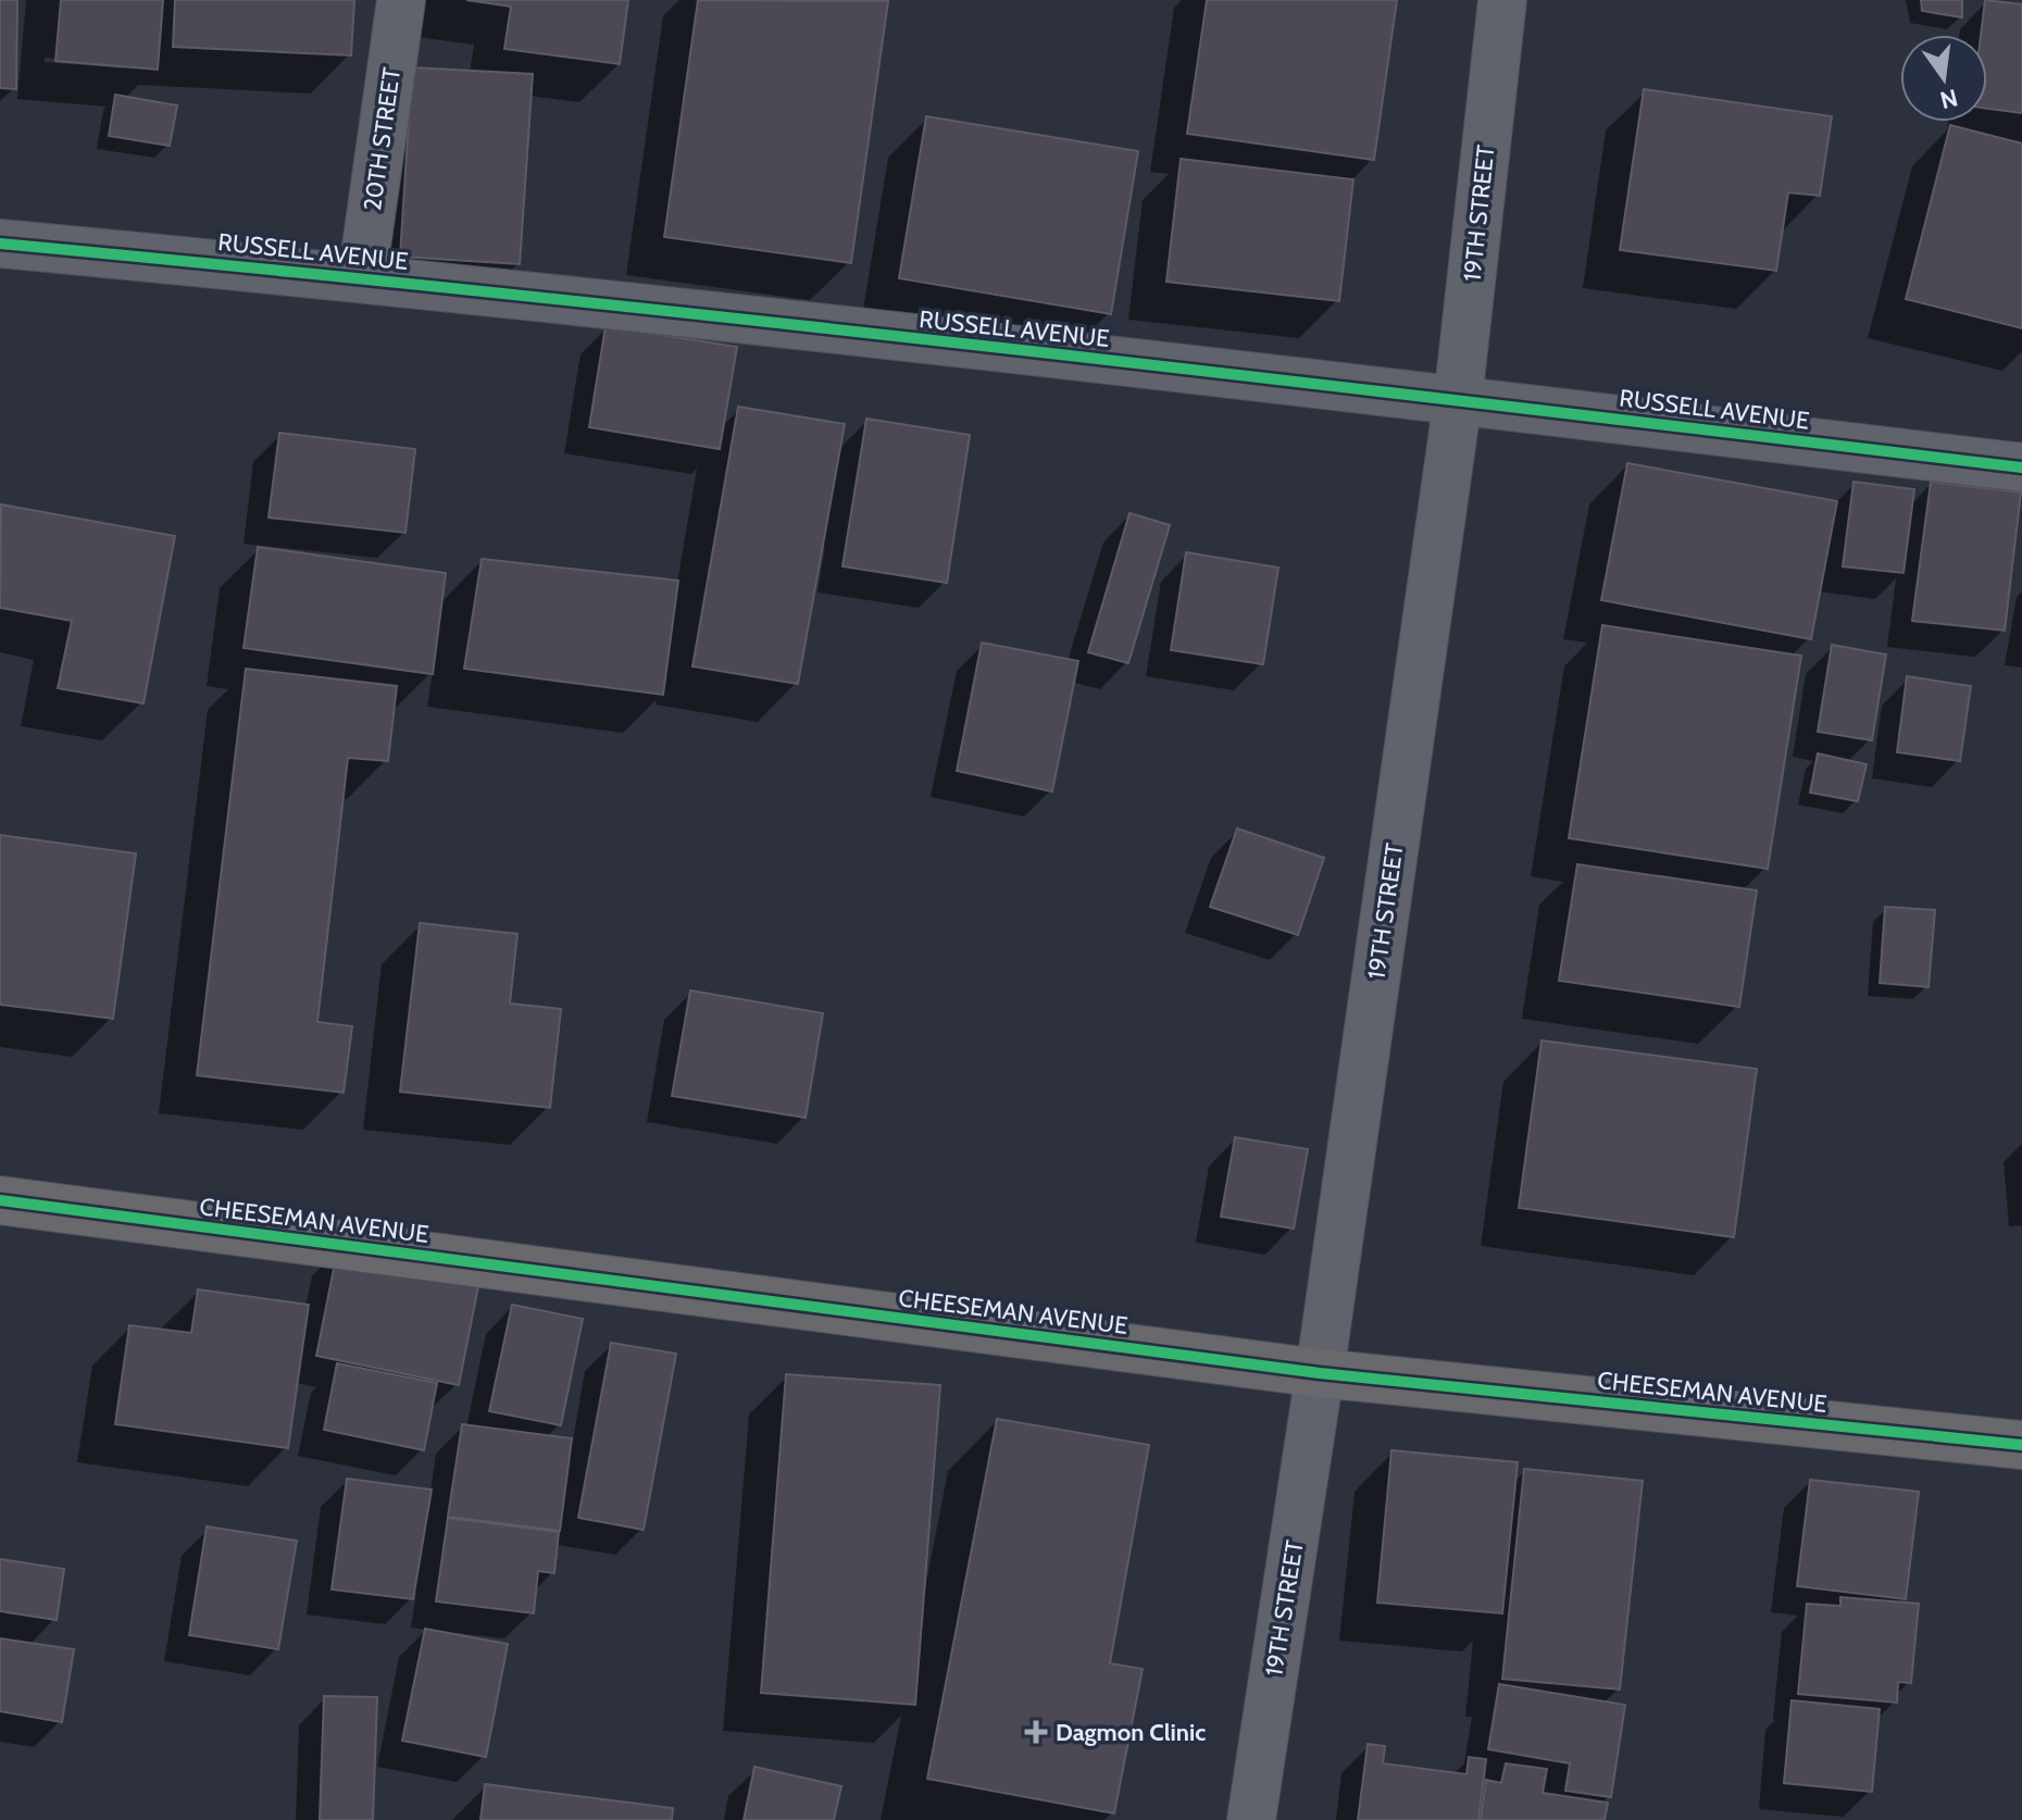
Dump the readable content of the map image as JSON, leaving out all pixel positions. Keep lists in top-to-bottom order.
{
  "streets": {
    "street": [
      "20TH STREET",
      "19TH STREET",
      "RUSSELL AVENUE",
      "CHEESEMAN AVENUE"
    ]
  },
  "crossings": [
    ["20TH STREET", "RUSSELL AVENUE"],
    ["19TH STREET", "RUSSELL AVENUE"],
    ["19TH STREET", "CHEESEMAN AVENUE"]
  ],
  "places": {
    "health": ["Dagmon Clinic"]
  },
  "north": "bottom"
}
